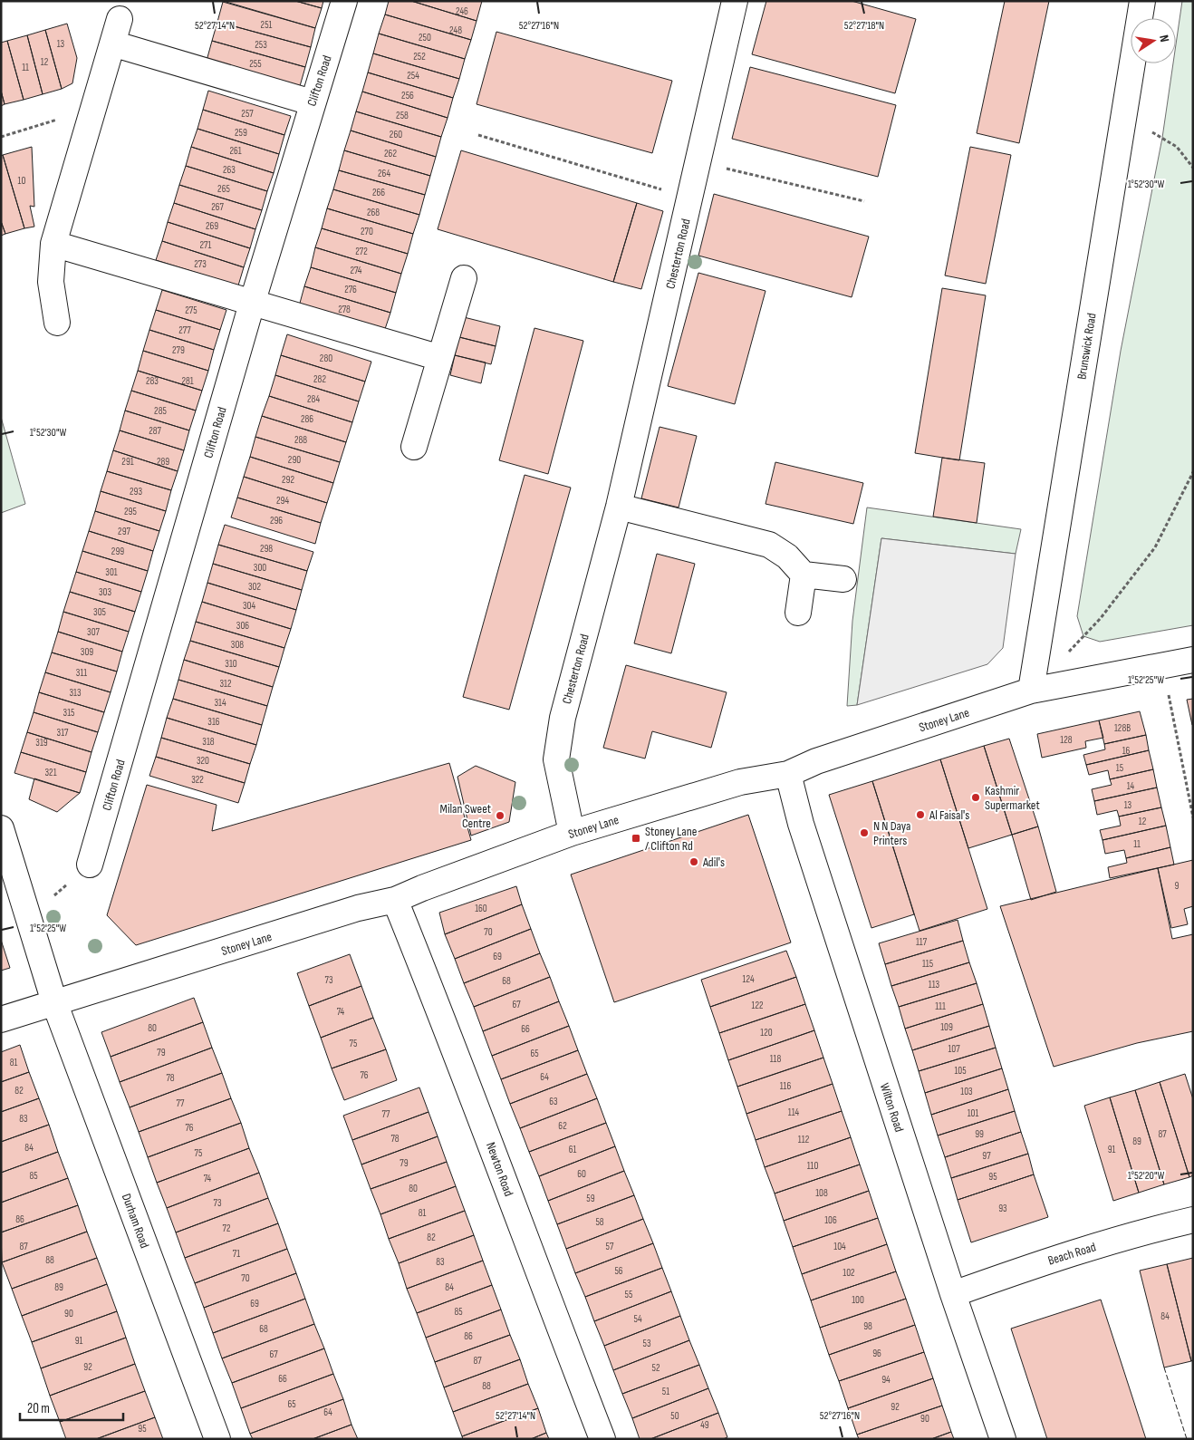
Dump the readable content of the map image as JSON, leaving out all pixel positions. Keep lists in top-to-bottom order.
{
  "streets": {
    "street": [
      "Clifton Road",
      "Chesterton Road",
      "Brunswick Road",
      "Stoney Lane",
      "Wilton Road",
      "Newton Road",
      "Durham Road",
      "Beach Road"
    ]
  },
  "crossings": [
    ["Chesterton Road", "Stoney Lane"],
    ["Brunswick Road", "Stoney Lane"],
    ["Stoney Lane", "Wilton Road"],
    ["Stoney Lane", "Newton Road"],
    ["Stoney Lane", "Durham Road"],
    ["Wilton Road", "Beach Road"]
  ],
  "places": {
    "other": [
      "Kashmir Supermarket",
      "Al Faisal's",
      "Milan Sweet Centre",
      "N N Daya Printers",
      "Adil's"
    ],
    "transit": ["Stoney Lane / Clifton Rd"]
  },
  "house_numbers": [
    "246",
    "251",
    "248",
    "250",
    "13",
    "253",
    "252",
    "12",
    "255",
    "11",
    "254",
    "256",
    "257",
    "258",
    "259",
    "260",
    "261",
    "262",
    "263",
    "264",
    "10",
    "265",
    "266",
    "267",
    "268",
    "269",
    "270",
    "271",
    "272",
    "273",
    "274",
    "276",
    "278",
    "275",
    "277",
    "279",
    "280",
    "282",
    "283",
    "281",
    "284",
    "285",
    "286",
    "287",
    "288",
    "290",
    "291",
    "289",
    "292",
    "293",
    "294",
    "295",
    "296",
    "297",
    "298",
    "299",
    "300",
    "301",
    "302",
    "303",
    "304",
    "305",
    "306",
    "307",
    "308",
    "309",
    "310",
    "311",
    "312",
    "313",
    "314",
    "315",
    "316",
    "128B",
    "317",
    "128",
    "318",
    "319",
    "16",
    "320",
    "15",
    "321",
    "322",
    "14",
    "13",
    "12",
    "11",
    "9",
    "160",
    "70",
    "117",
    "69",
    "115",
    "124",
    "73",
    "68",
    "113",
    "67",
    "122",
    "111",
    "74",
    "109",
    "80",
    "66",
    "120",
    "75",
    "107",
    "79",
    "65",
    "118",
    "81",
    "105",
    "76",
    "64",
    "78",
    "116",
    "82",
    "103",
    "63",
    "77",
    "114",
    "101",
    "77",
    "83",
    "62",
    "76",
    "99",
    "87",
    "78",
    "112",
    "89",
    "84",
    "61",
    "91",
    "75",
    "97",
    "79",
    "110",
    "60",
    "85",
    "95",
    "74",
    "80",
    "108",
    "59",
    "73",
    "93",
    "81",
    "86",
    "106",
    "58",
    "72",
    "82",
    "87",
    "57",
    "104",
    "71",
    "88",
    "83",
    "56",
    "102",
    "70",
    "89",
    "84",
    "55",
    "100",
    "69",
    "85",
    "90",
    "84",
    "54",
    "98",
    "68",
    "86",
    "91",
    "53",
    "96",
    "67",
    "87",
    "92",
    "52",
    "66",
    "94",
    "88",
    "51",
    "65",
    "92",
    "64",
    "50",
    "90",
    "49",
    "95"
  ],
  "scale_bar": "20 m",
  "north": "right",
  "coordinates": [
    "52°27'14\"N",
    "52°27'16\"N",
    "52°27'18\"N",
    "1°52'30\"W",
    "1°52'25\"W",
    "1°52'20\"W"
  ]
}
